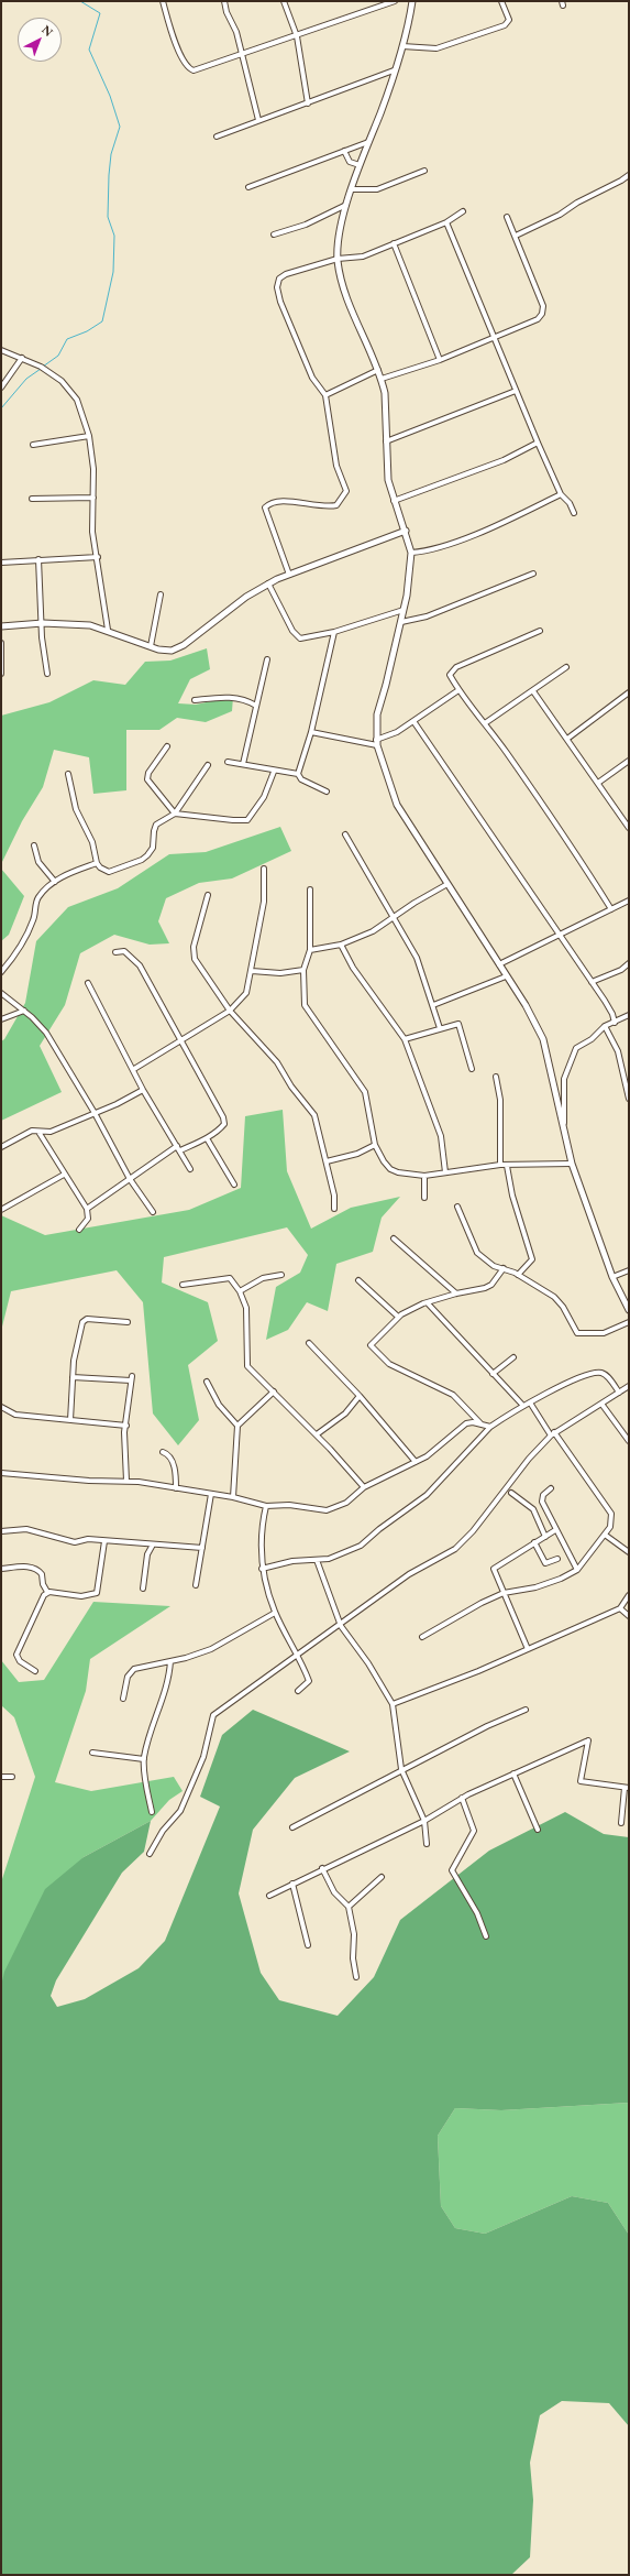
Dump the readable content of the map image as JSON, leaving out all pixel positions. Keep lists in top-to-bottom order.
{
  "north": "top right"
}
